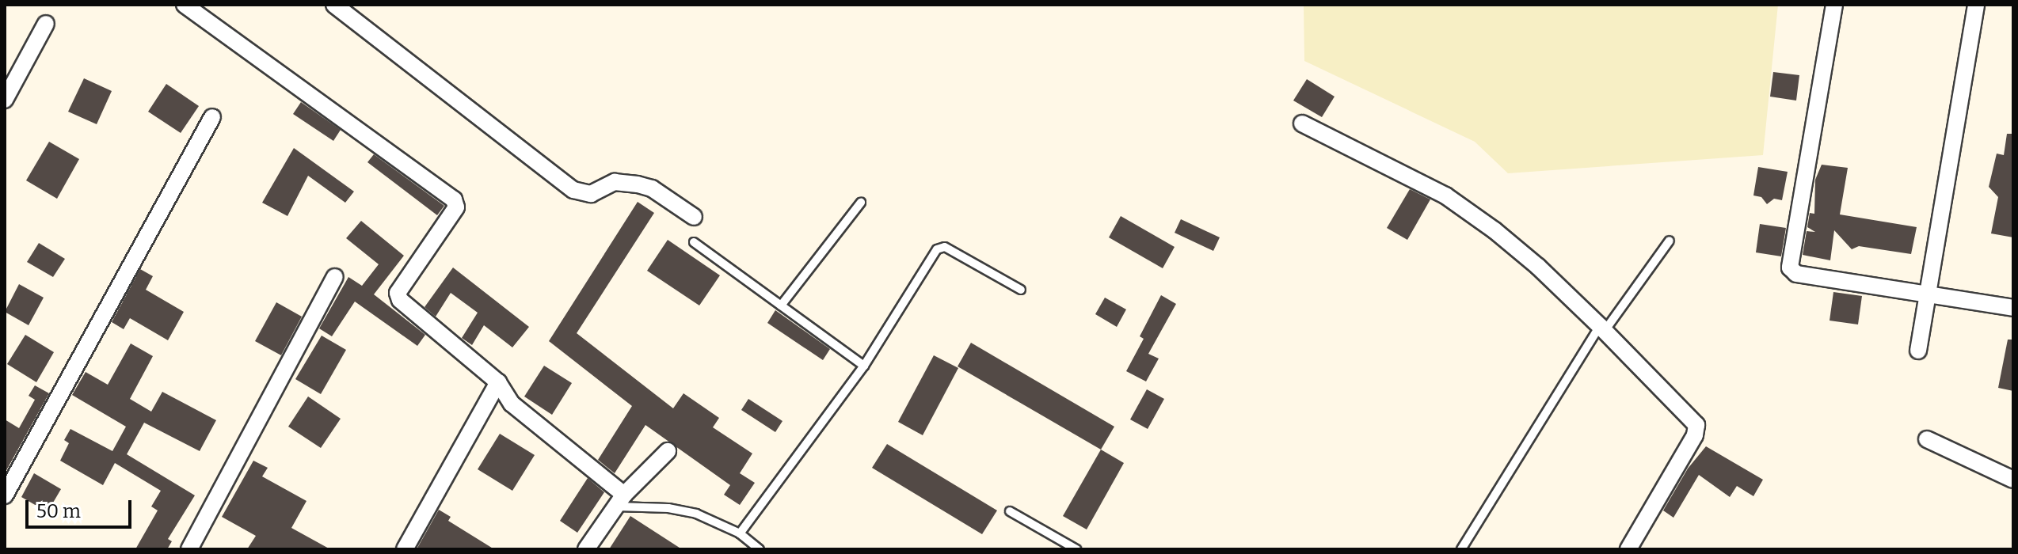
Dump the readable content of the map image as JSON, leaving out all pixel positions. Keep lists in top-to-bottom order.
{
  "scale_bar": "50 m"
}
